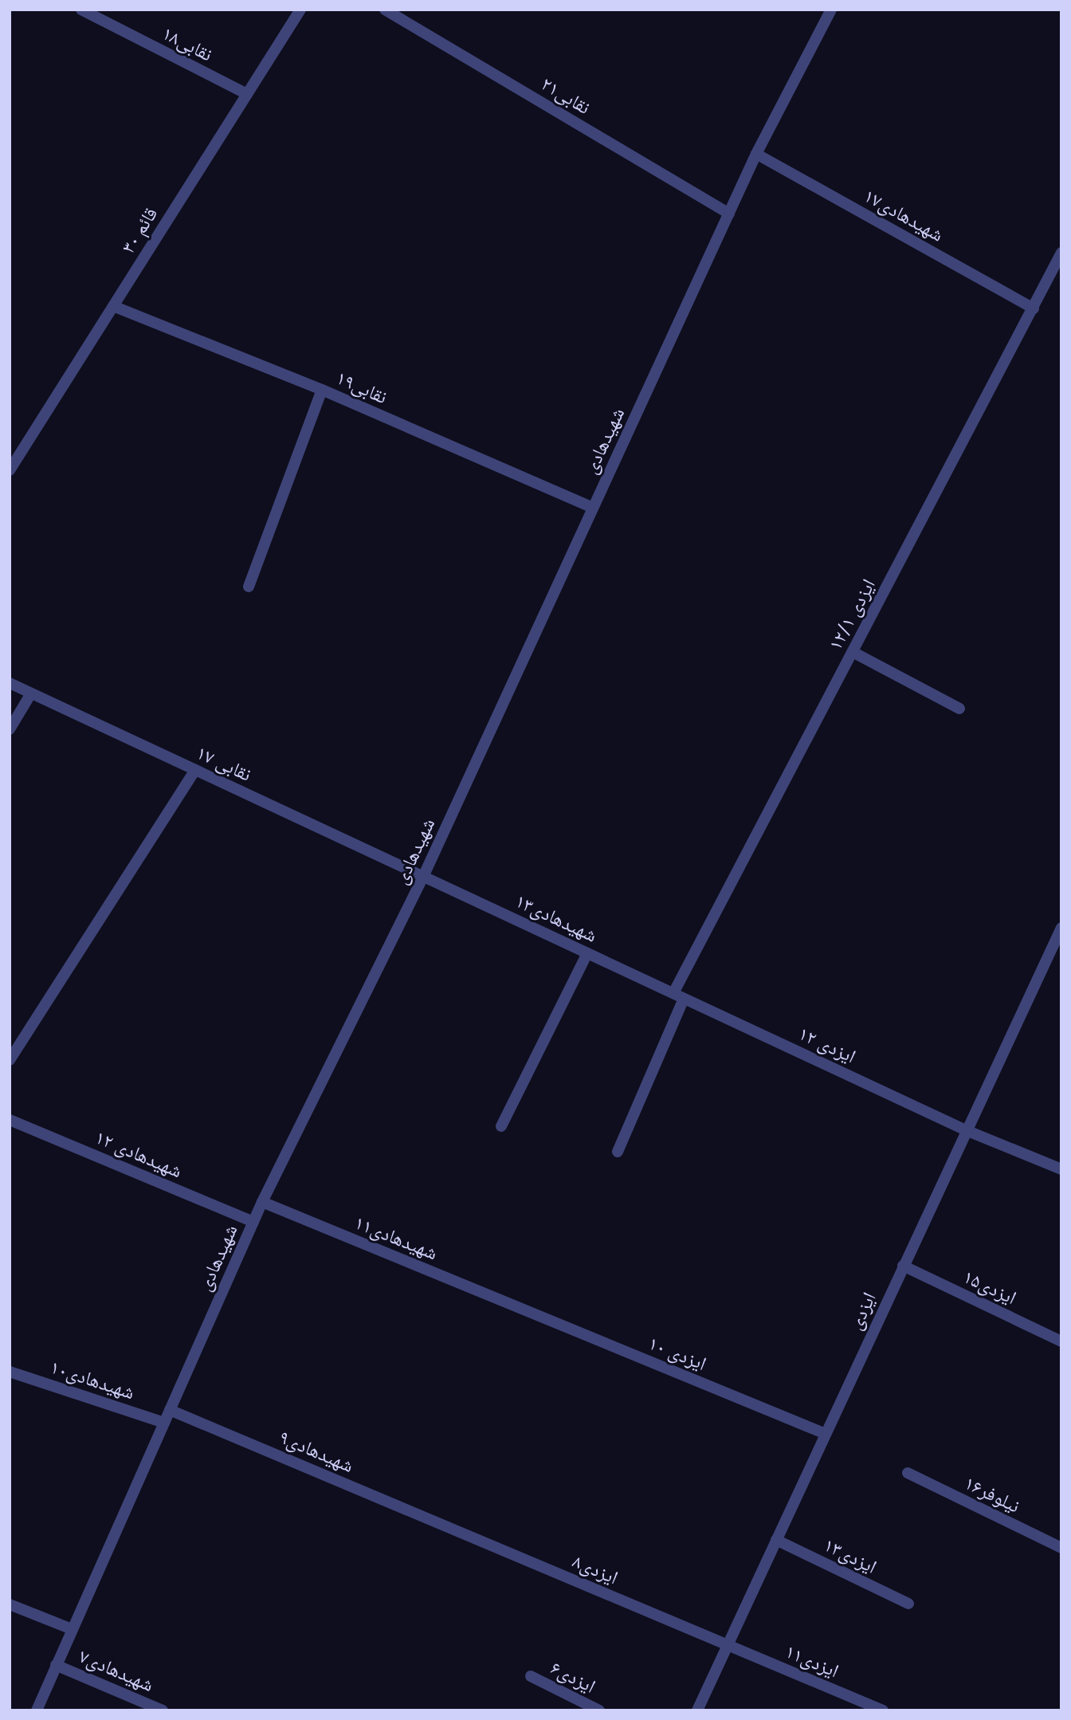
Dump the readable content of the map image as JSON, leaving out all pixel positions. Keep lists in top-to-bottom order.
{
  "streets": {
    "street": [
      "نقابی۱۸",
      "نقابی۲۱",
      "شهیدهادی۱۷",
      "قائم ۳۰",
      "نقابی۱۹",
      "شهیدهادی",
      "ایزدی ۱۲/۱",
      "نقابی ۱۷",
      "شهیدهادی۱۳",
      "ایزدی ۱۲",
      "شهیدهادی ۱۲",
      "شهیدهادی۱۱",
      "ایزدی۱۵",
      "ایزدی",
      "ایزدی ۱۰",
      "شهیدهادی۱۰",
      "شهیدهادی۹",
      "نیلوفر۱۶",
      "ایزدی۱۳",
      "ایزدی۸",
      "ایزدی۱۱",
      "شهیدهادی۷",
      "ایزدی۶"
    ]
  },
  "crossings": [
    ["نقابی۱۸", "قائم ۳۰"],
    ["نقابی۲۱", "شهیدهادی"],
    ["شهیدهادی۱۷", "شهیدهادی"],
    ["شهیدهادی۱۷", "ایزدی ۱۲/۱"],
    ["قائم ۳۰", "نقابی۱۹"],
    ["نقابی۱۹", "شهیدهادی"],
    ["شهیدهادی", "نقابی ۱۷"],
    ["شهیدهادی", "شهیدهادی۱۳"],
    ["شهیدهادی", "شهیدهادی ۱۲"],
    ["شهیدهادی", "شهیدهادی۱۱"],
    ["شهیدهادی", "شهیدهادی۱۰"],
    ["شهیدهادی", "شهیدهادی۹"],
    ["شهیدهادی", "شهیدهادی۷"],
    ["ایزدی ۱۲/۱", "شهیدهادی۱۳"],
    ["ایزدی ۱۲/۱", "ایزدی ۱۲"],
    ["نقابی ۱۷", "شهیدهادی۱۳"],
    ["شهیدهادی۱۳", "ایزدی ۱۲"],
    ["ایزدی ۱۲", "ایزدی"],
    ["شهیدهادی۱۱", "ایزدی ۱۰"],
    ["ایزدی۱۵", "ایزدی"],
    ["ایزدی", "ایزدی ۱۰"],
    ["ایزدی", "ایزدی۱۳"],
    ["ایزدی", "ایزدی۸"],
    ["ایزدی", "ایزدی۱۱"],
    ["شهیدهادی۹", "ایزدی۸"],
    ["ایزدی۸", "ایزدی۱۱"]
  ]
}
